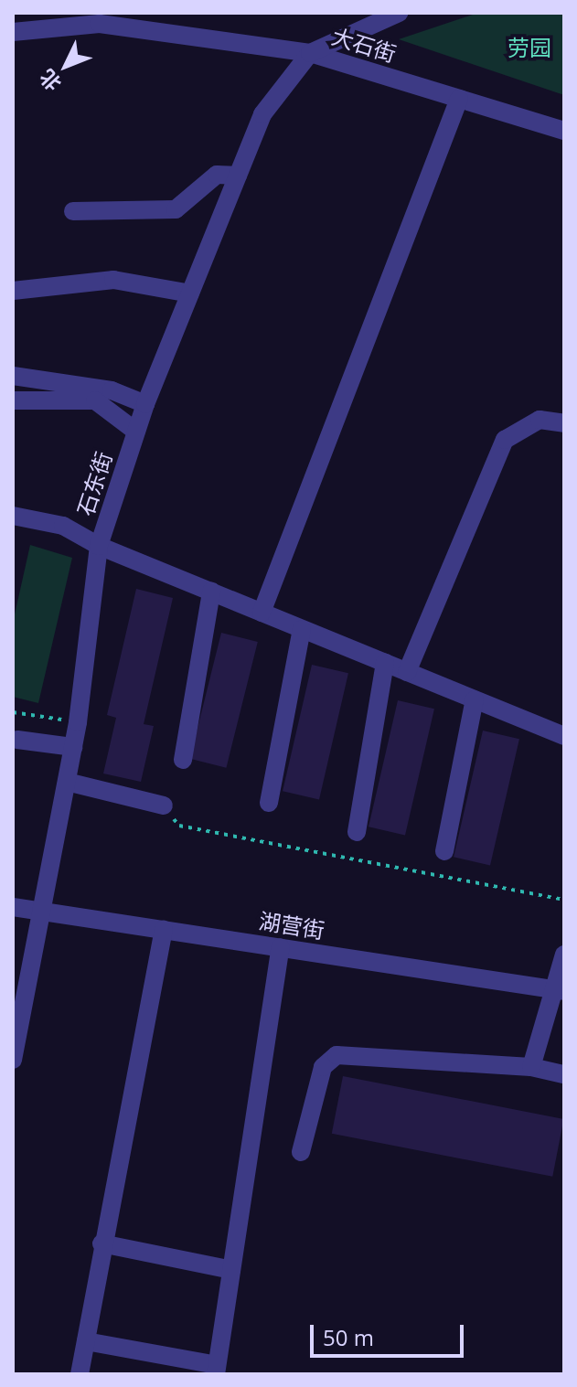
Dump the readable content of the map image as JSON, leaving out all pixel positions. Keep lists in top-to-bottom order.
{
  "streets": {
    "street": ["大石街", "石东街", "湖营街"]
  },
  "crossings": [
    ["大石街", "石东街"],
    ["石东街", "湖营街"]
  ],
  "parks": ["劳园"],
  "scale_bar": "50 m",
  "north": "bottom left"
}
